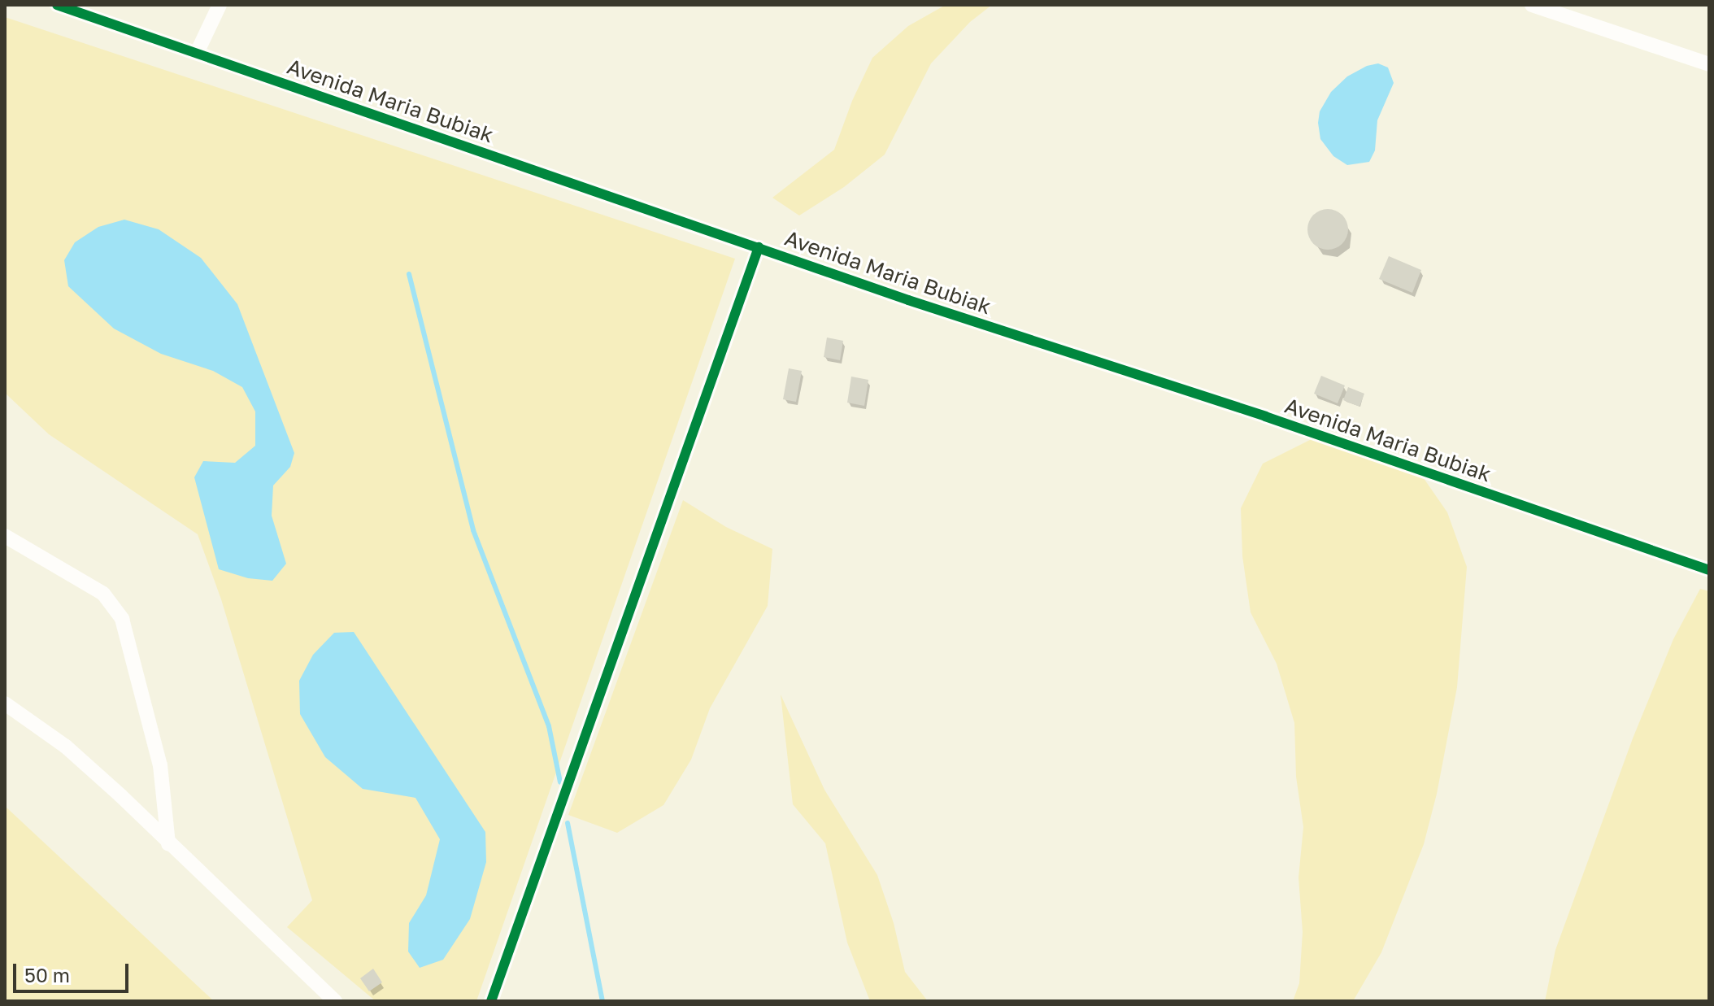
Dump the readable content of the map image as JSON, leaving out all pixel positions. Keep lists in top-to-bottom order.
{
  "streets": {
    "street": ["Avenida Maria Bubiak"]
  },
  "scale_bar": "50 m"
}
